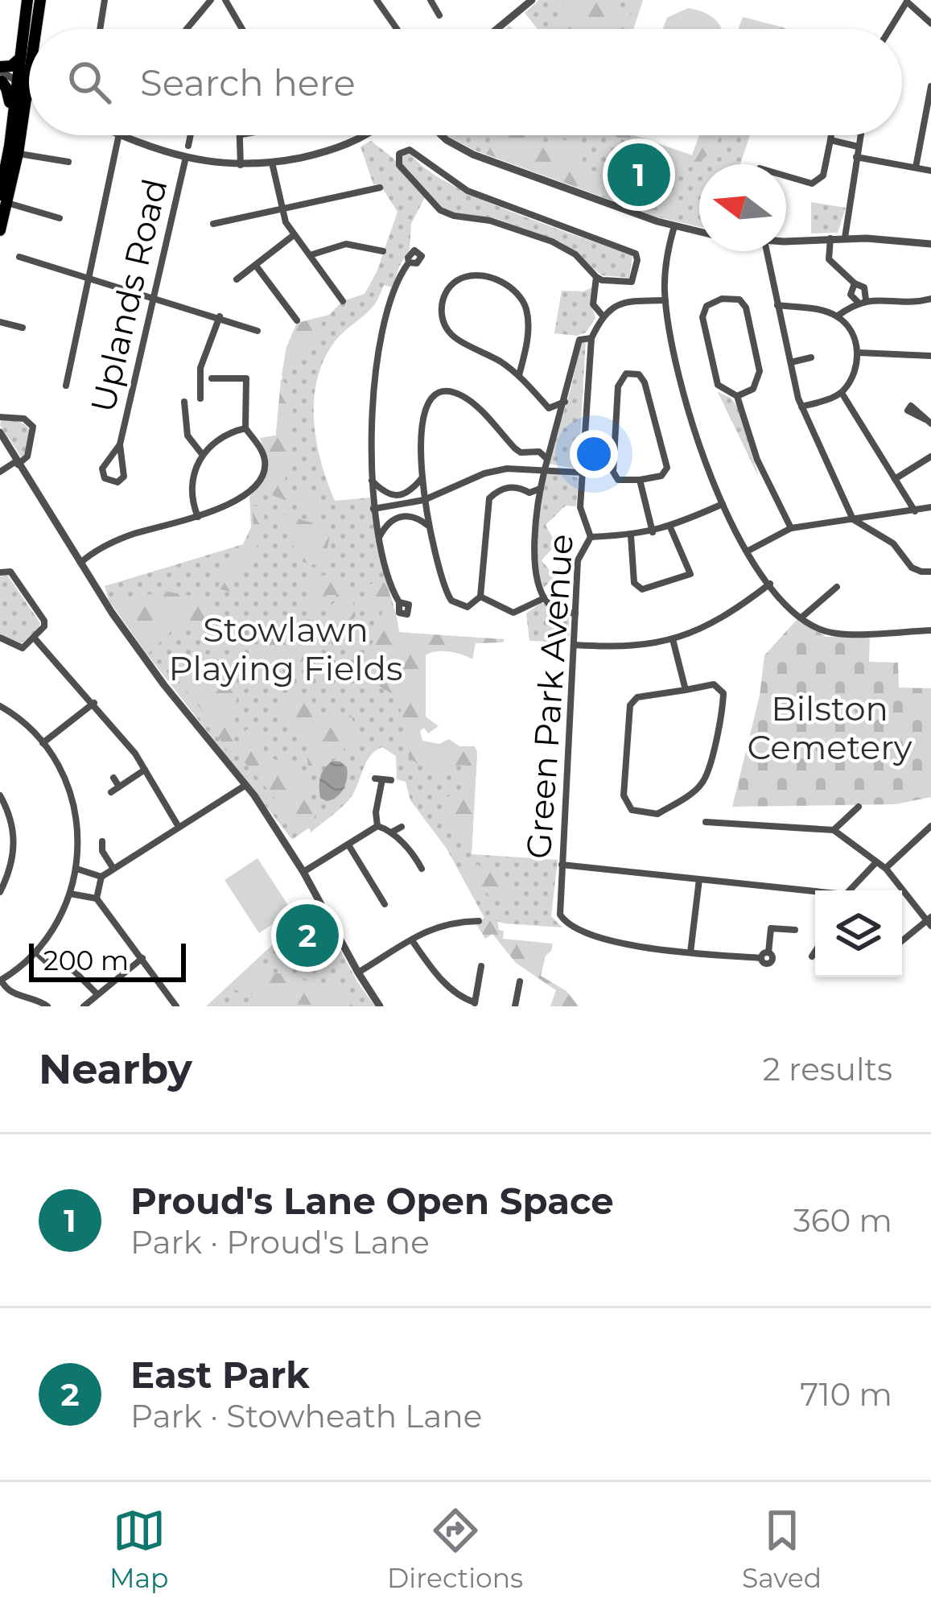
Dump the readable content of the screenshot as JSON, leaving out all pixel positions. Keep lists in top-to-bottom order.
{
  "streets": {
    "street": ["Uplands Road", "Green Park Avenue"]
  },
  "parks": ["Stowlawn Playing Fields", "Bilston Cemetery"],
  "scale_bar": "200 m",
  "north": "left",
  "page": {
    "search": "Search here",
    "pins": ["1", "2"],
    "scale": "200 m",
    "heading": ["Nearby", "2 results"],
    "list": [
      {
        "mark": "1",
        "name": "Proud's Lane Open Space",
        "note": "Park · Proud's Lane",
        "value": "360 m"
      },
      {
        "mark": "2",
        "name": "East Park",
        "note": "Park · Stowheath Lane",
        "value": "710 m"
      }
    ],
    "nav": ["Map", "Directions", "Saved"]
  }
}
